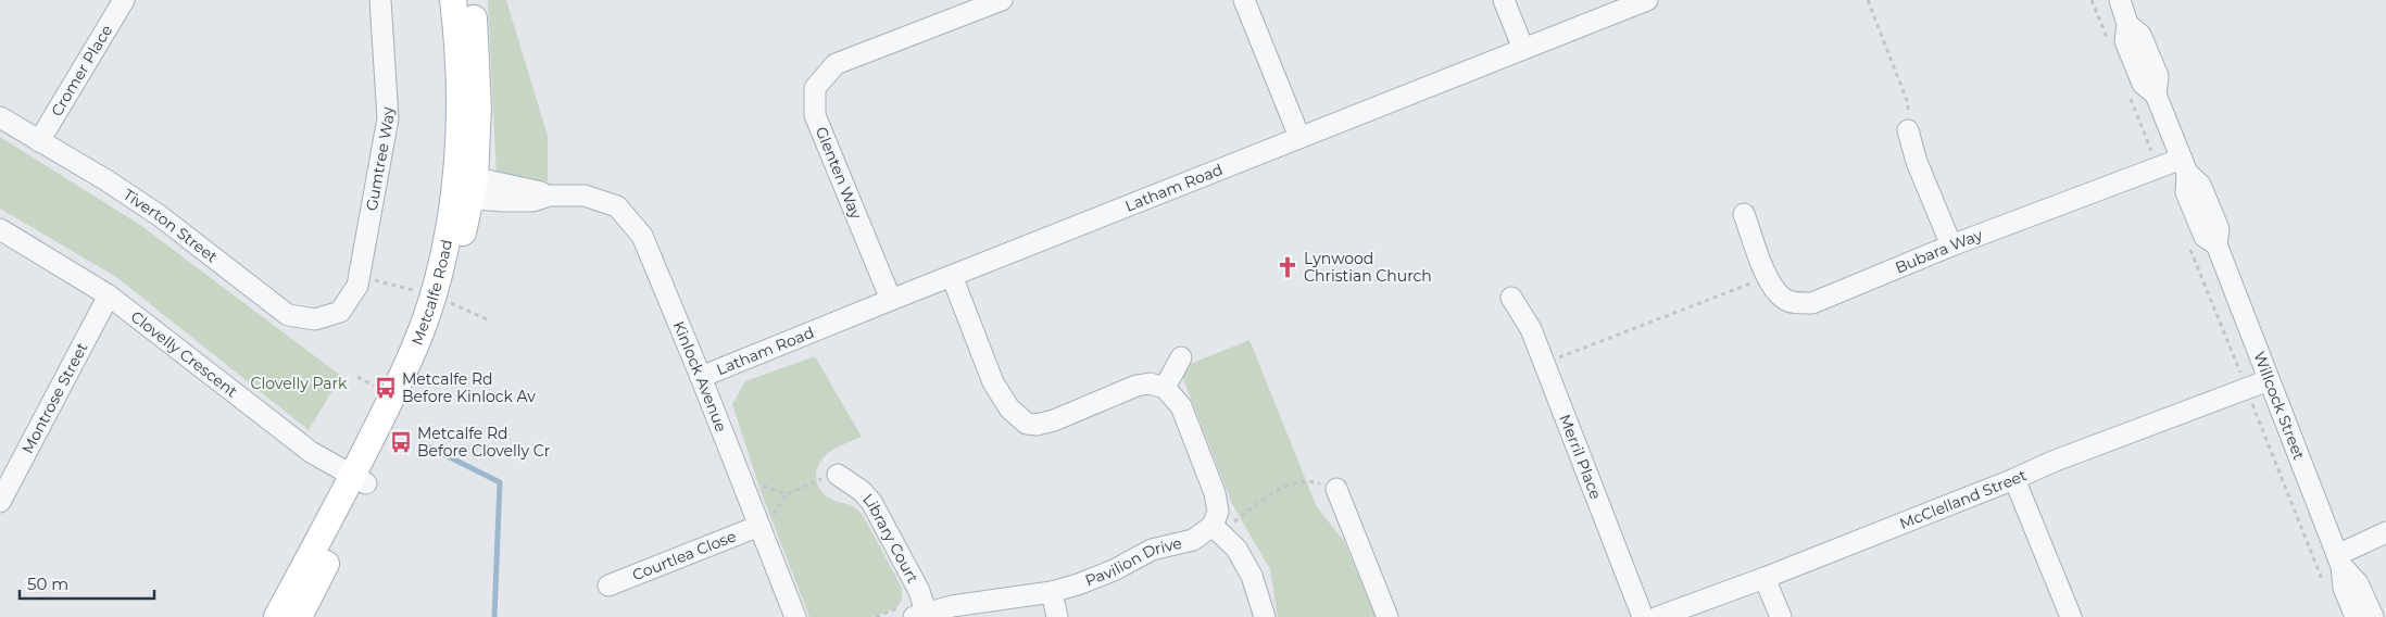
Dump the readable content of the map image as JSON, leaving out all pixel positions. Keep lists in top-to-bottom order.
{
  "streets": {
    "main road": ["Metcalfe Road"],
    "street": [
      "Cromer Place",
      "Gumtree Way",
      "Glenten Way",
      "Latham Road",
      "Tiverton Street",
      "Bubara Way",
      "Clovelly Crescent",
      "Kinlock Avenue",
      "Montrose Street",
      "Willcock Street",
      "Merril Place",
      "McClelland Street",
      "Library Court",
      "Courtlea Close",
      "Pavilion Drive"
    ]
  },
  "crossings": [
    ["Cromer Place", "Tiverton Street"],
    ["Gumtree Way", "Tiverton Street"],
    ["Glenten Way", "Latham Road"],
    ["Latham Road", "Kinlock Avenue"],
    ["Bubara Way", "Willcock Street"],
    ["Metcalfe Road", "Clovelly Crescent"],
    ["Metcalfe Road", "Kinlock Avenue"],
    ["Clovelly Crescent", "Montrose Street"],
    ["Kinlock Avenue", "Courtlea Close"],
    ["Willcock Street", "McClelland Street"],
    ["Library Court", "Pavilion Drive"]
  ],
  "parks": ["Clovelly Park"],
  "places": {
    "church": ["Lynwood Christian Church"],
    "bus stop": ["Metcalfe Rd Before Kinlock Av", "Metcalfe Rd Before Clovelly Cr"]
  },
  "scale_bar": "50 m"
}
